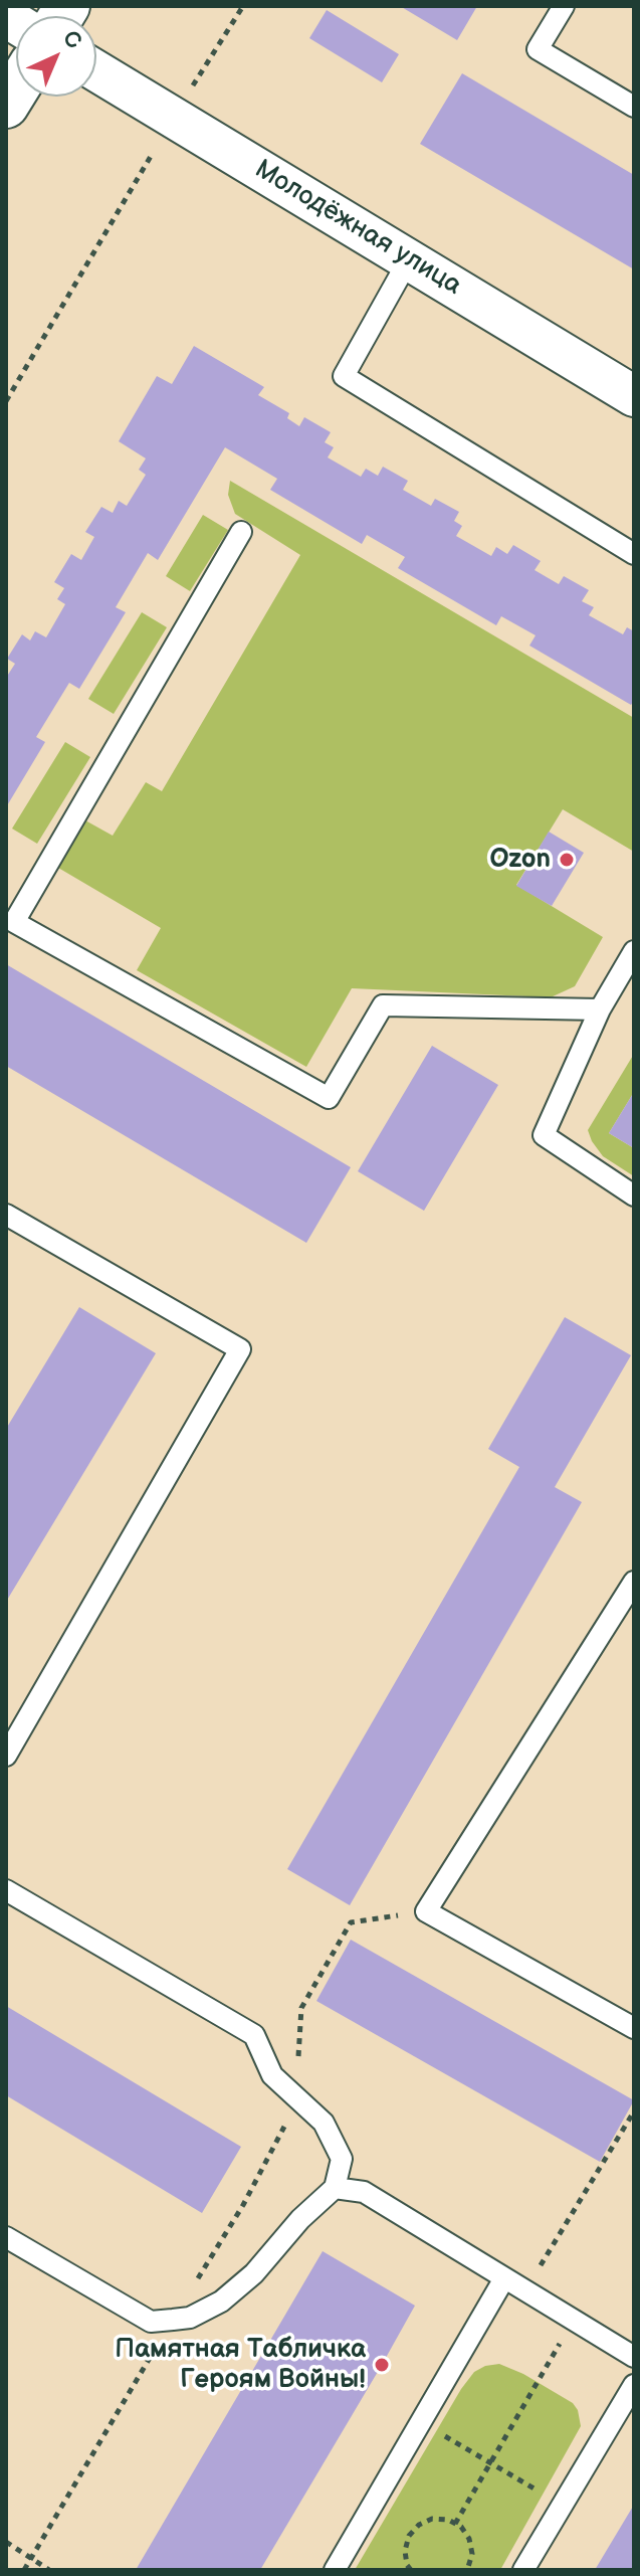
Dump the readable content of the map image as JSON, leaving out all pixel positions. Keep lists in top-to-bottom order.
{
  "streets": {
    "street": ["Молодёжная улица"]
  },
  "places": ["Ozon", "Памятная Табличка Героям Войны!"],
  "north": "top right"
}
